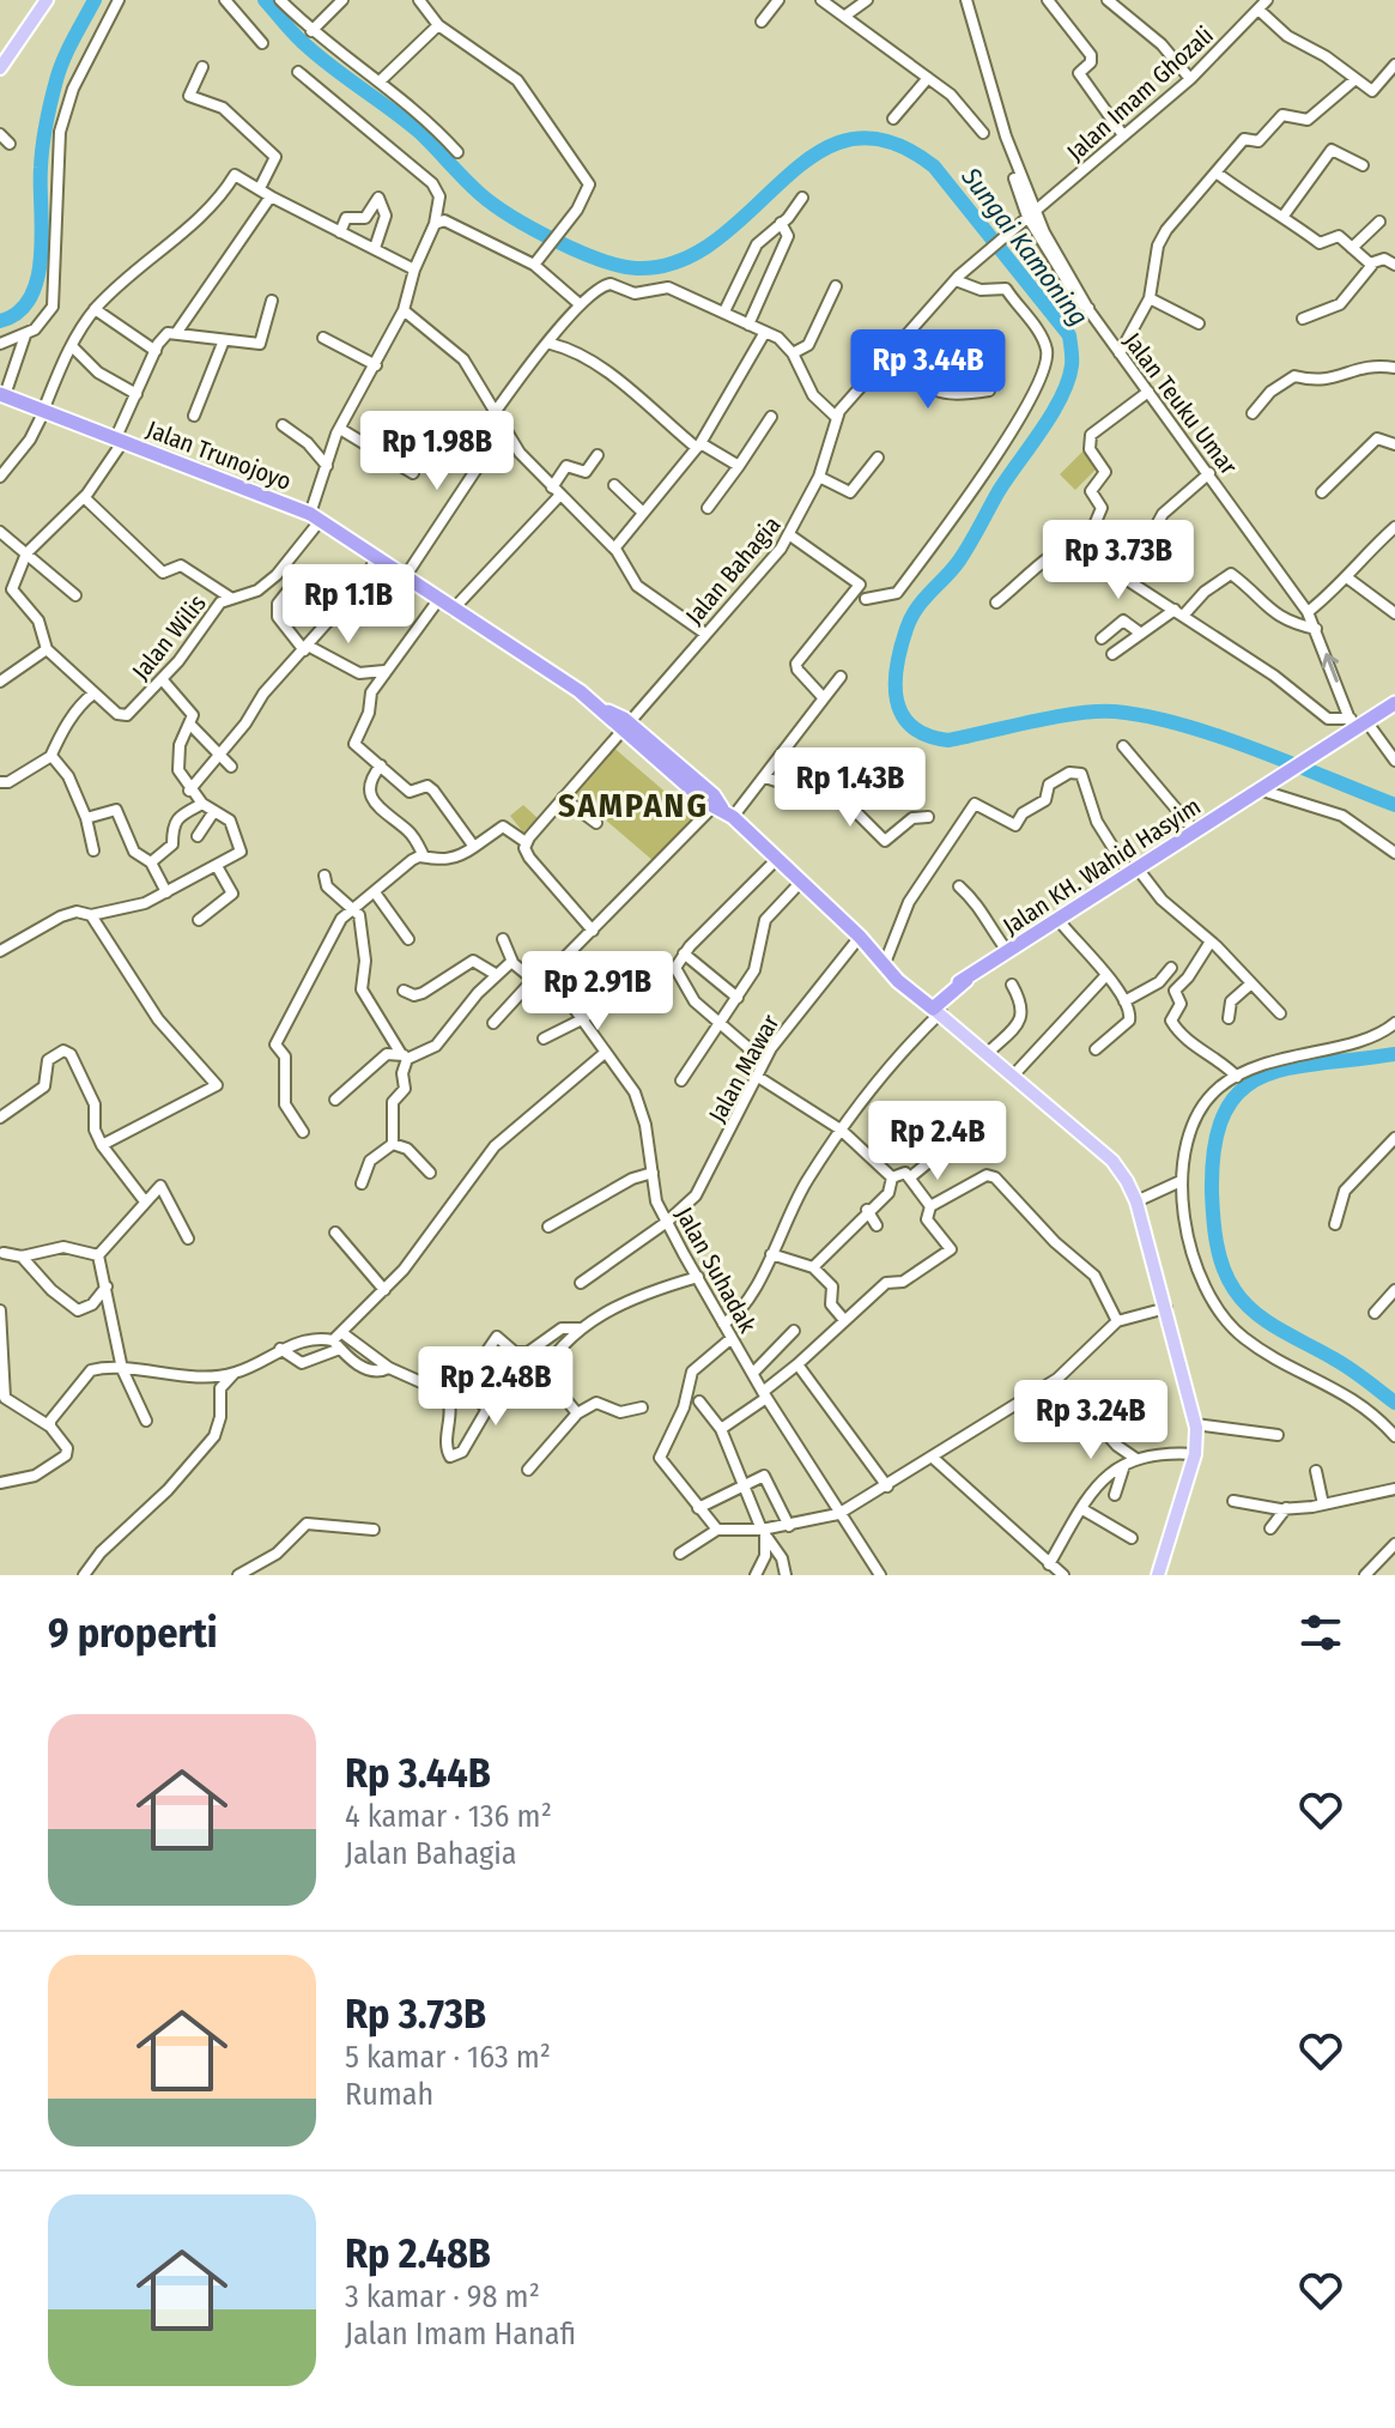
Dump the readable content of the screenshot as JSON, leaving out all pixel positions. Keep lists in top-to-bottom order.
{
  "streets": {
    "highway": ["Jalan Trunojoyo", "Jalan KH. Wahid Hasyim"],
    "street": [
      "Jalan Imam Ghozali",
      "Jalan Teuku Umar",
      "Jalan Bahagia",
      "Jalan Wilis",
      "Jalan Mawar",
      "Jalan Suhadak"
    ]
  },
  "crossings": [
    ["Jalan Imam Ghozali", "Jalan Teuku Umar"],
    ["Jalan Imam Ghozali", "Jalan Bahagia"],
    ["Jalan Teuku Umar", "Jalan KH. Wahid Hasyim"],
    ["Jalan Trunojoyo", "Jalan Bahagia"],
    ["Jalan Trunojoyo", "Jalan Wilis"],
    ["Jalan Trunojoyo", "Jalan KH. Wahid Hasyim"],
    ["Jalan Trunojoyo", "Jalan Mawar"],
    ["Jalan Mawar", "Jalan Suhadak"]
  ],
  "districts": ["SAMPANG"],
  "water": ["Sungai Kamoning"],
  "page": {
    "price": [
      "Rp 3.44B",
      "Rp 1.98B",
      "Rp 3.73B",
      "Rp 1.1B",
      "Rp 1.43B",
      "Rp 2.91B",
      "Rp 2.4B",
      "Rp 2.48B",
      "Rp 3.24B"
    ],
    "heading": "9 properti",
    "list": [
      {
        "name": "Rp 3.44B",
        "note": "4 kamar · 136 m² · Jalan Bahagia"
      },
      {
        "name": "Rp 3.73B",
        "note": "5 kamar · 163 m² · Rumah"
      },
      {
        "name": "Rp 2.48B",
        "note": "3 kamar · 98 m² · Jalan Imam Hanafi"
      }
    ]
  }
}
